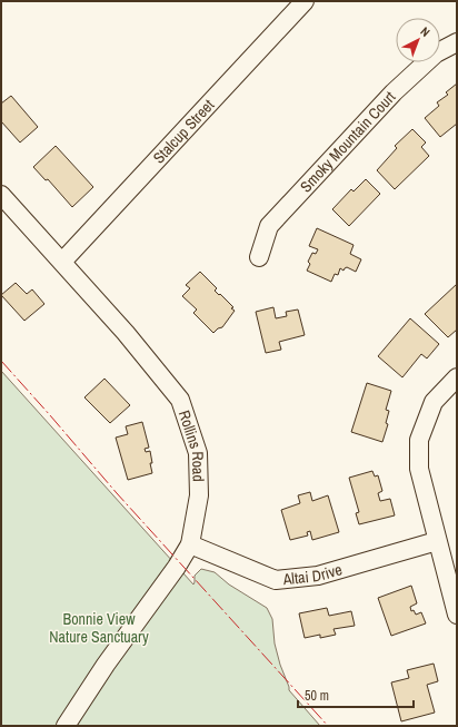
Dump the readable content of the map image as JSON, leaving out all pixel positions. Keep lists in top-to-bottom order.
{
  "streets": {
    "street": [
      "Stalcup Street",
      "Smoky Mountain Court",
      "Rollins Road",
      "Altai Drive"
    ]
  },
  "crossings": [
    ["Stalcup Street", "Rollins Road"],
    ["Rollins Road", "Altai Drive"]
  ],
  "parks": ["Bonnie View Nature Sanctuary"],
  "scale_bar": "50 m",
  "north": "top right"
}
